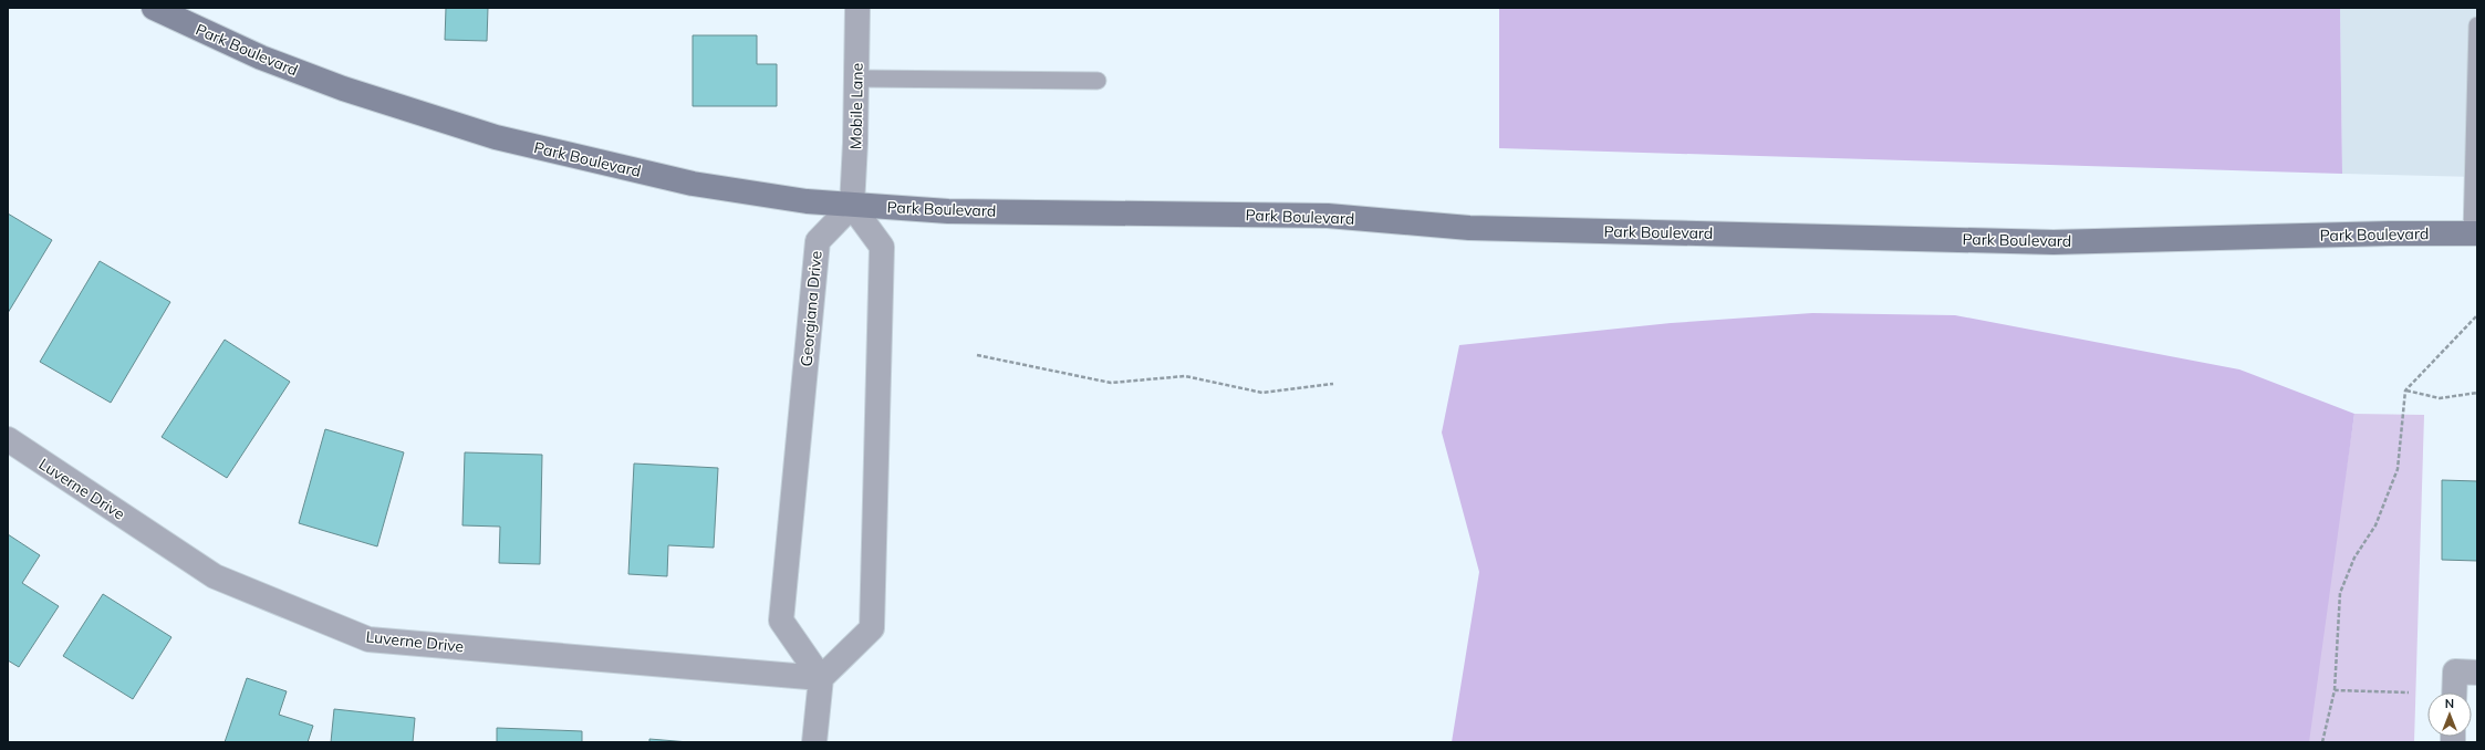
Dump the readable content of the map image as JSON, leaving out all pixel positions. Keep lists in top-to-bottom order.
{
  "streets": {
    "main road": ["Park Boulevard"],
    "street": ["Mobile Lane", "Georgiana Drive", "Luverne Drive"]
  },
  "crossings": [
    ["Park Boulevard", "Mobile Lane"],
    ["Park Boulevard", "Georgiana Drive"],
    ["Mobile Lane", "Georgiana Drive"],
    ["Georgiana Drive", "Luverne Drive"]
  ],
  "north": "top"
}
